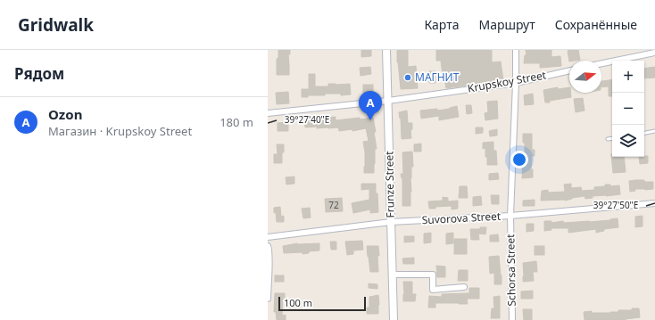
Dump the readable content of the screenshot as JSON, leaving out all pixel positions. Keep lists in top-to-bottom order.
{
  "streets": {
    "main road": ["Frunze Street"],
    "street": ["Krupskoy Street", "Suvorova Street", "Schorsa Street"]
  },
  "crossings": [
    ["Krupskoy Street", "Frunze Street"],
    ["Krupskoy Street", "Schorsa Street"],
    ["Frunze Street", "Suvorova Street"],
    ["Suvorova Street", "Schorsa Street"]
  ],
  "places": ["МАГНИТ"],
  "house_numbers": ["72"],
  "scale_bar": "100 m",
  "north": "right",
  "page": {
    "header": "Gridwalk",
    "nav": ["Карта", "Маршрут", "Сохранённые"],
    "heading": "Рядом",
    "map_buttons": ["+", "−"],
    "pins": "A",
    "list": [
      {
        "mark": "A",
        "name": "Ozon",
        "note": "Магазин · Krupskoy Street",
        "value": "180 m"
      }
    ],
    "scale": "100 m"
  },
  "coordinates": ["39°27'40\"E", "39°27'50\"E"]
}
